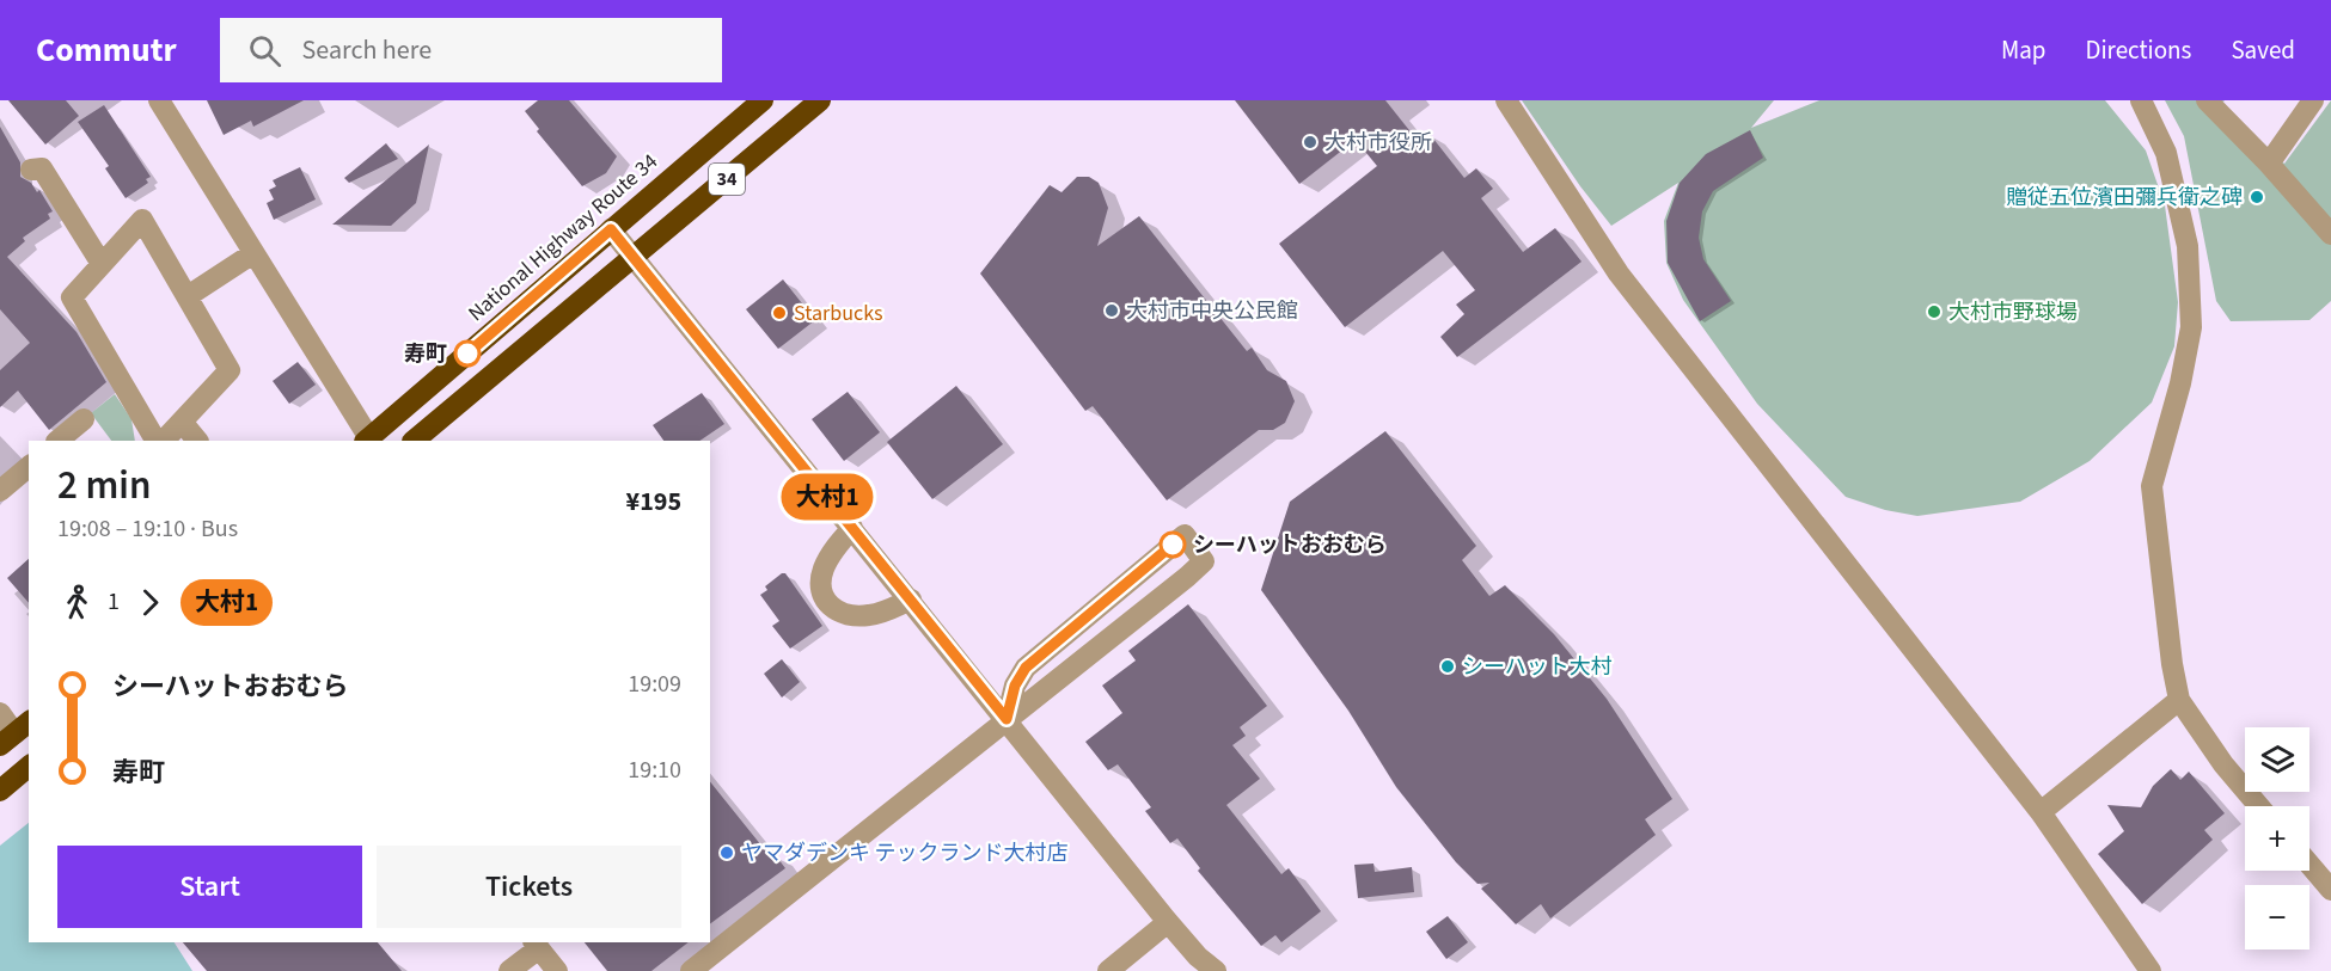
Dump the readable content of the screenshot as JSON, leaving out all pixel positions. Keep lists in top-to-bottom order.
{
  "streets": {
    "highway": ["34", "National Highway Route 34"]
  },
  "places": [
    "大村市役所",
    "贈従五位濱田彌兵衛之碑",
    "大村市中央公民館",
    "大村市野球場",
    "Starbucks",
    "寿町",
    "シーハットおおむら",
    "シーハット大村",
    "ヤマダデンキ テックランド大村店"
  ],
  "lines": ["bus line 大村1"],
  "page": {
    "header": "Commutr",
    "search": "Search here",
    "nav": ["Map", "Directions", "Saved"],
    "on_map": "大村1",
    "heading": ["2 min", "19:08 – 19:10 · Bus", "¥195"],
    "legs": ["1", "大村1"],
    "list": [
      {
        "name": "シーハットおおむら",
        "value": "19:09"
      },
      {
        "name": "寿町",
        "value": "19:10"
      }
    ],
    "map_buttons": ["+", "−"],
    "buttons": ["Start", "Tickets"]
  }
}
